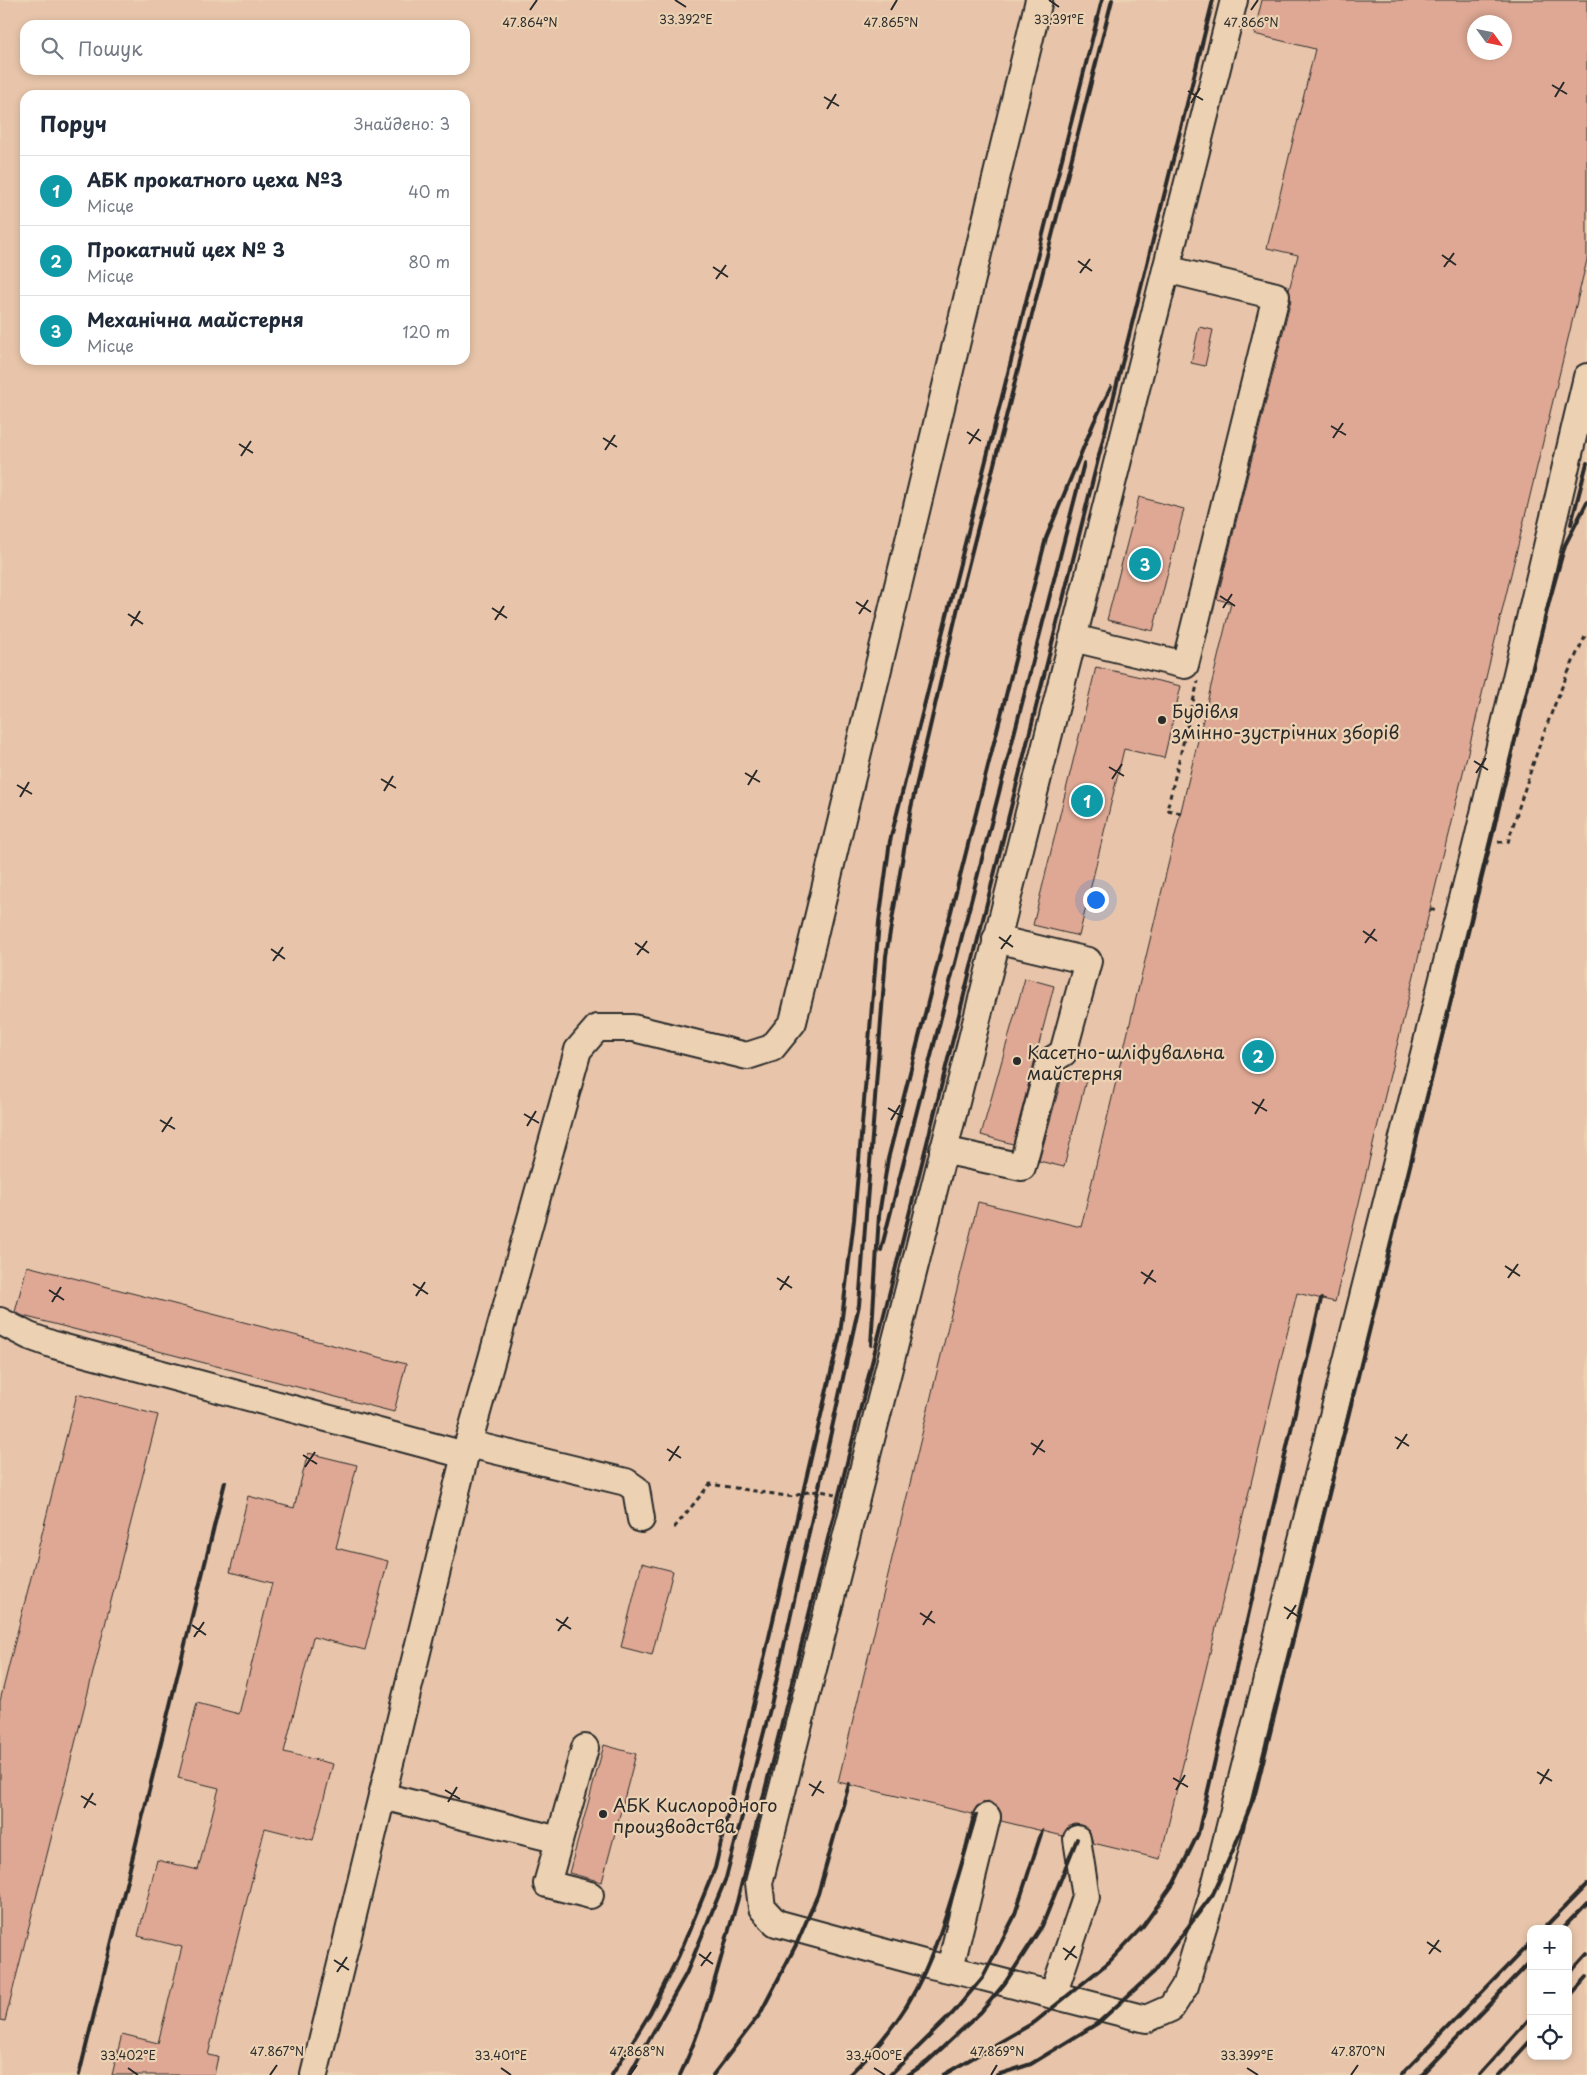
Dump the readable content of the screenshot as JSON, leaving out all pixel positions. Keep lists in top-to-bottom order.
{
  "places": ["Будівля змінно-зустрічних зборів", "Касетно-шліфувальна майстерня", "АБК Кислородного производства"],
  "north": "bottom right",
  "page": {
    "search": "Пошук",
    "heading": ["Поруч", "Знайдено: 3"],
    "list": [
      {
        "mark": "1",
        "name": "АБК прокатного цеха №3",
        "note": "Місце",
        "value": "40 m"
      },
      {
        "mark": "2",
        "name": "Прокатний цех № 3",
        "note": "Місце",
        "value": "80 m"
      },
      {
        "mark": "3",
        "name": "Механічна майстерня",
        "note": "Місце",
        "value": "120 m"
      }
    ],
    "pins": ["3", "1", "2"],
    "map_buttons": ["+", "−"]
  },
  "coordinates": [
    "33.392°E",
    "33.391°E",
    "47.866°N",
    "47.864°N",
    "47.865°N",
    "47.867°N",
    "47.868°N",
    "47.869°N",
    "47.870°N",
    "33.402°E",
    "33.401°E",
    "33.400°E",
    "33.399°E"
  ]
}
